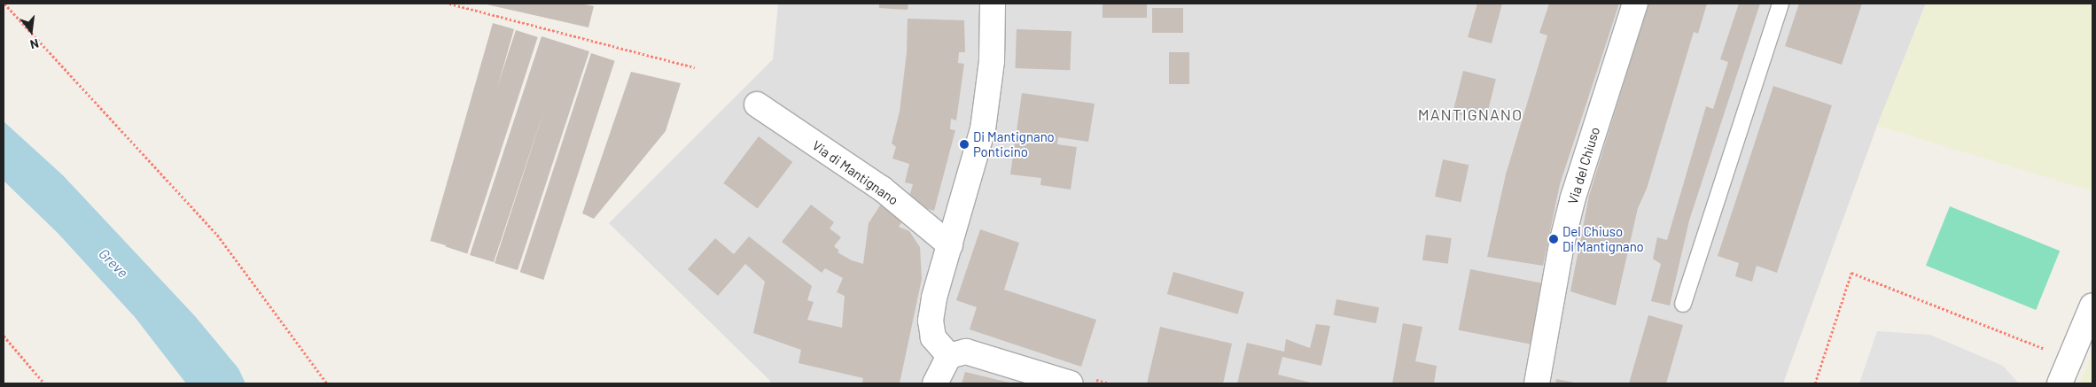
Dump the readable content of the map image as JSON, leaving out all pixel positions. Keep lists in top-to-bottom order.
{
  "streets": {
    "street": ["Via del Chiuso", "Via di Mantignano"]
  },
  "districts": ["MANTIGNANO"],
  "water": ["Greve"],
  "places": ["Di Mantignano Ponticino", "Del Chiuso Di Mantignano"],
  "north": "bottom"
}
